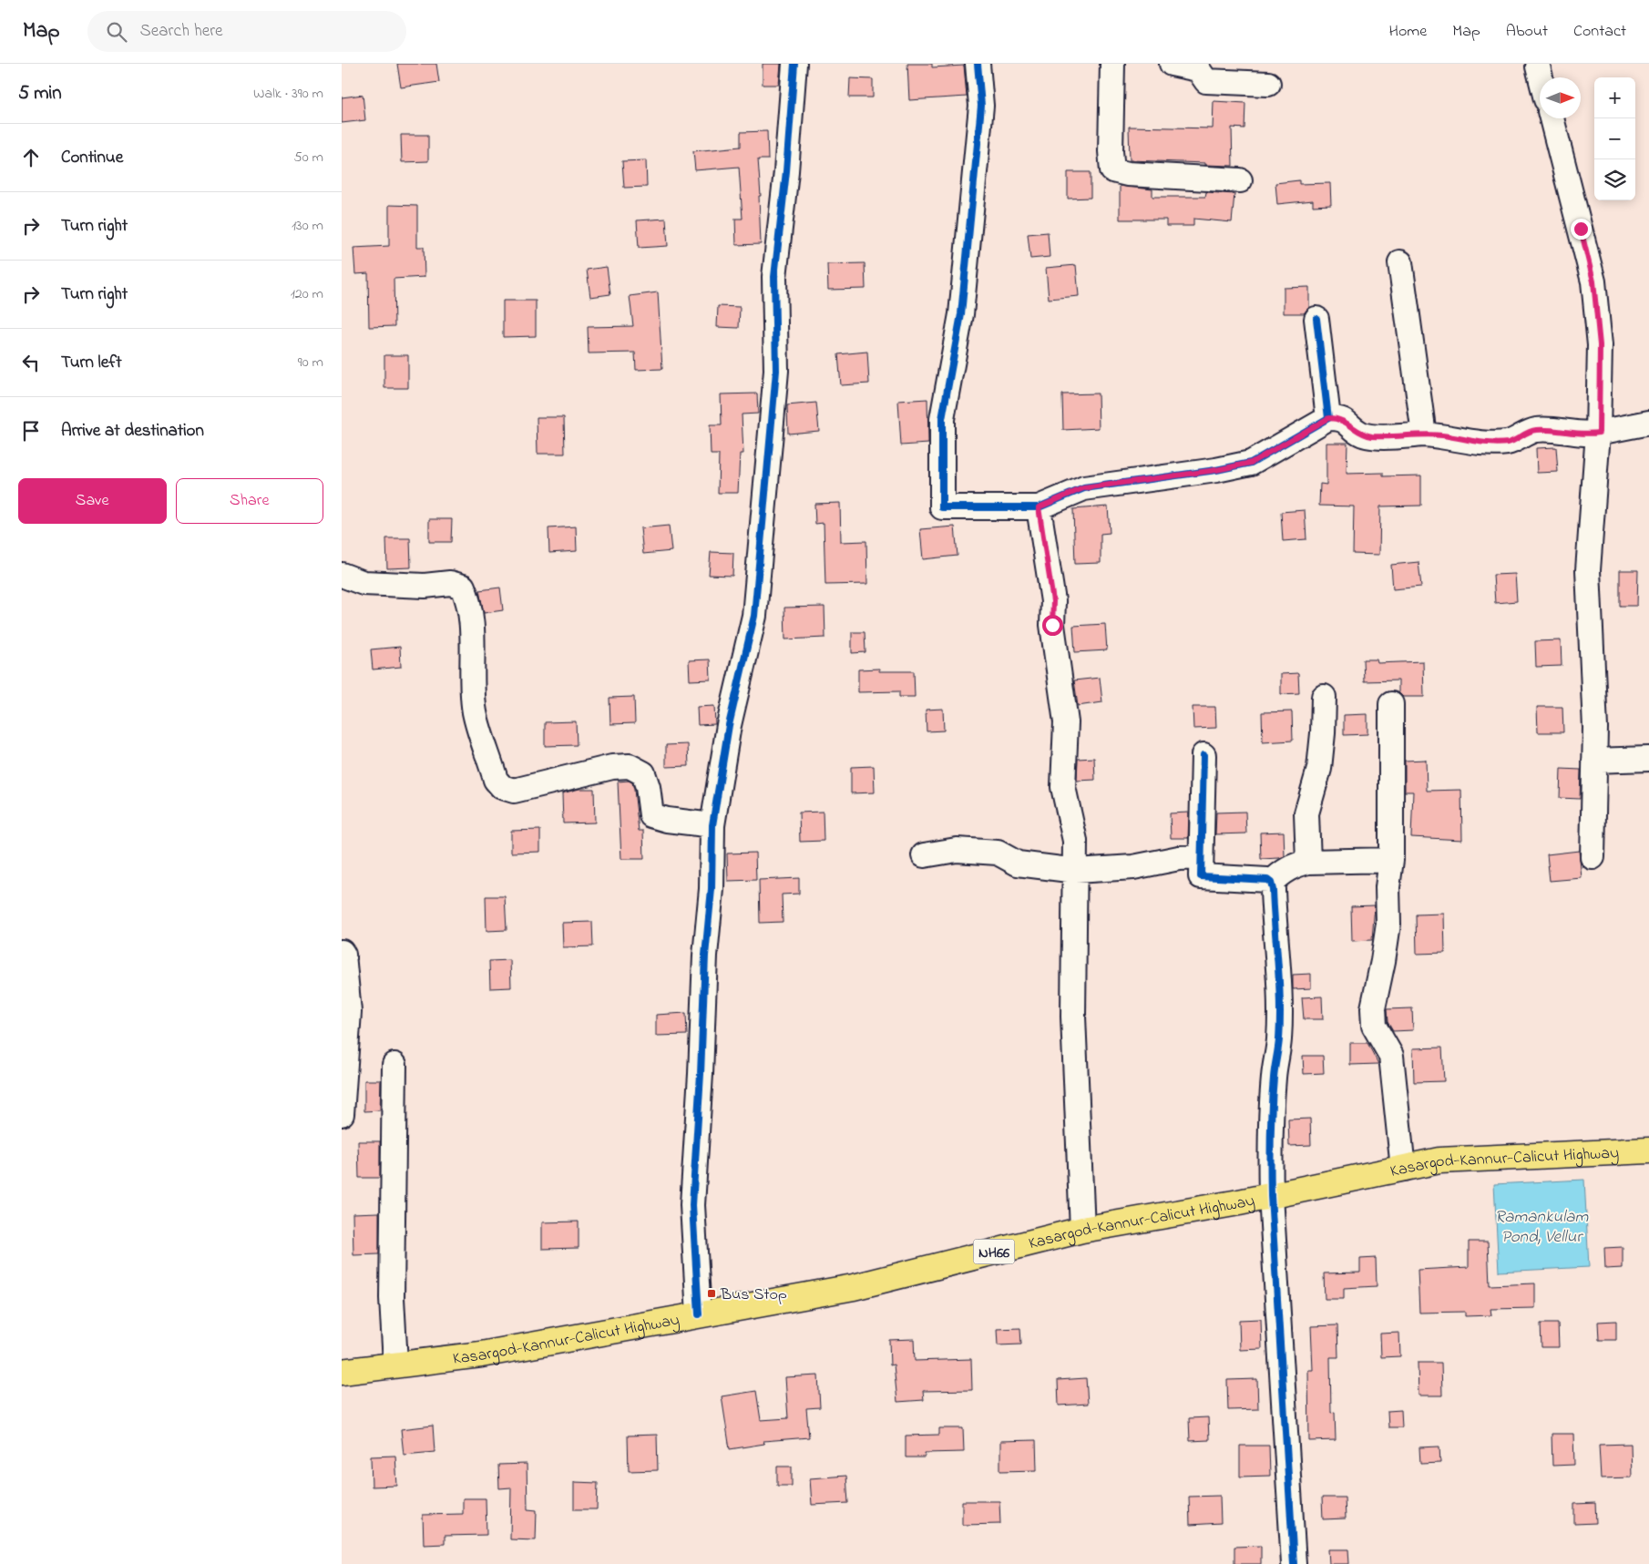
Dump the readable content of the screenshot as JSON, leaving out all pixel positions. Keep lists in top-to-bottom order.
{
  "streets": {
    "highway": ["Kasargod-Kannur-Calicut Highway", "NH66"]
  },
  "water": ["Ramankulam Pond, Vellur"],
  "places": {
    "transit": ["Bus Stop"]
  },
  "north": "right",
  "page": {
    "header": "Map",
    "search": "Search here",
    "nav": [
      "Home",
      "Map",
      "About",
      "Contact"
    ],
    "heading": ["5 min", "Walk · 390 m"],
    "map_buttons": ["+", "−"],
    "list": [
      ["Continue", "50 m"],
      ["Turn right", "130 m"],
      ["Turn right", "120 m"],
      ["Turn left", "90 m"],
      "Arrive at destination"
    ],
    "buttons": ["Save", "Share"]
  }
}
